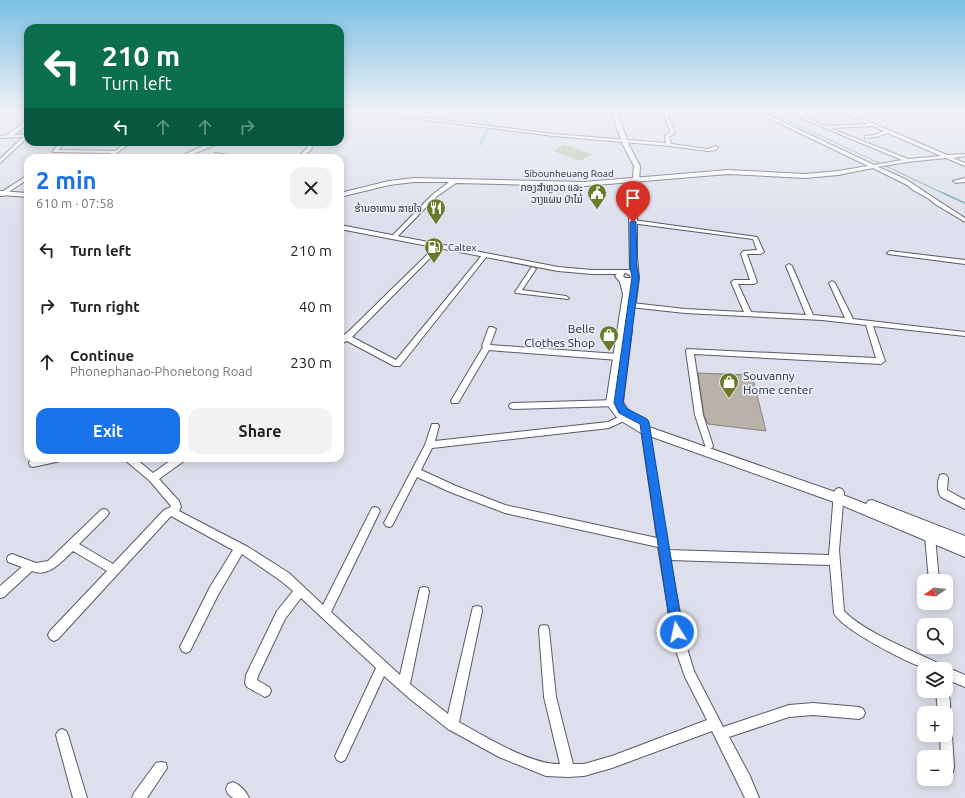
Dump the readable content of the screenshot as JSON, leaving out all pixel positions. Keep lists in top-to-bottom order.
{
  "streets": {
    "street": ["Sibounheuang Road"]
  },
  "places": {
    "public building": ["ກອງສໍາຫຼວດ ແລະ ວາງແຜນ ປ່າໄມ້"],
    "restaurant": ["ຮ້ານອາຫານ ສາຍໃຈ"],
    "fuel station": ["Caltex"],
    "shop": ["Belle Clothes Shop", "Souvanny Home center"]
  },
  "north": "left",
  "page": {
    "turn": ["210 m", "Turn left"],
    "heading": ["2 min", "610 m · 07:58"],
    "list": [
      {
        "name": "Turn left",
        "value": "210 m"
      },
      {
        "name": "Turn right",
        "value": "40 m"
      },
      {
        "name": "Continue",
        "note": "Phonephanao-Phonetong Road",
        "value": "230 m"
      }
    ],
    "buttons": ["Exit", "Share"],
    "map_buttons": ["+", "−"]
  }
}
